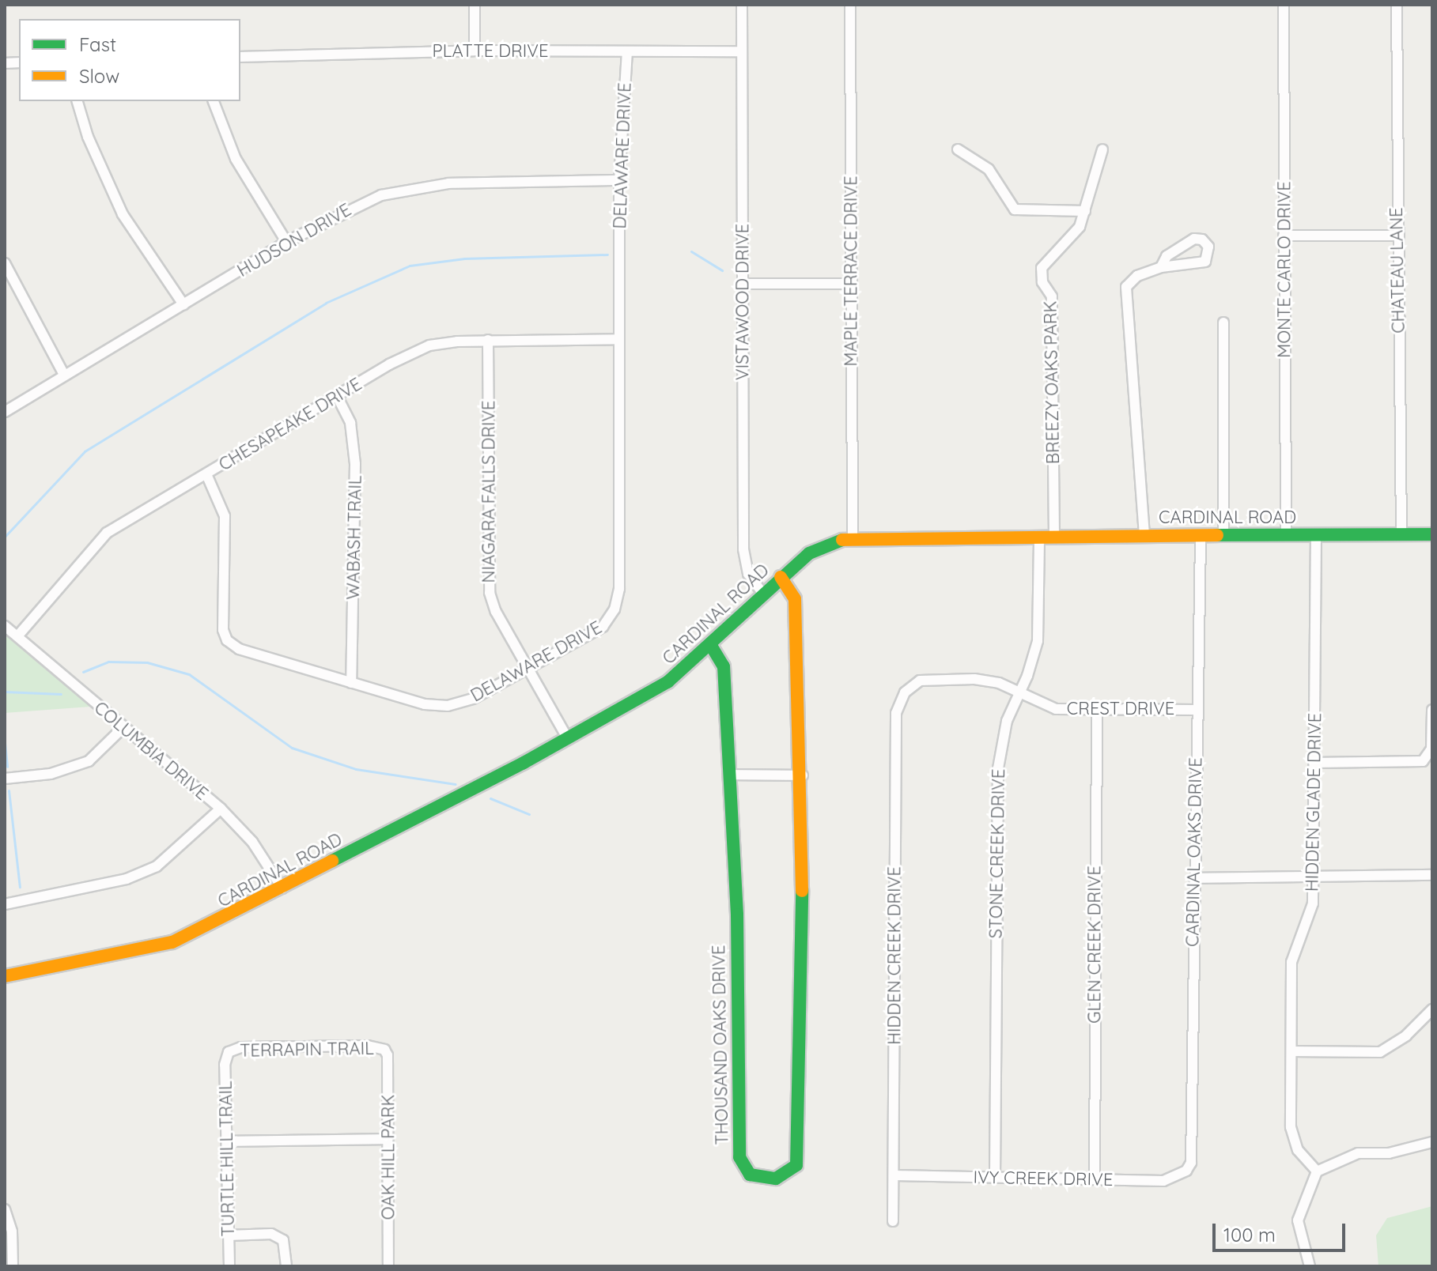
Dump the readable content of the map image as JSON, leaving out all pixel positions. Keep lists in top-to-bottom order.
{
  "streets": {
    "street": [
      "PLATTE DRIVE",
      "DELAWARE DRIVE",
      "HUDSON DRIVE",
      "MONTE CARLO DRIVE",
      "CHATEAU LANE",
      "MAPLE TERRACE DRIVE",
      "VISTAWOOD DRIVE",
      "BREEZY OAKS PARK",
      "CHESAPEAKE DRIVE",
      "NIAGARA FALLS DRIVE",
      "CARDINAL ROAD",
      "WABASH TRAIL",
      "CREST DRIVE",
      "COLUMBIA DRIVE",
      "HIDDEN GLADE DRIVE",
      "CARDINAL OAKS DRIVE",
      "STONE CREEK DRIVE",
      "GLEN CREEK DRIVE",
      "HIDDEN CREEK DRIVE",
      "THOUSAND OAKS DRIVE",
      "TERRAPIN TRAIL",
      "OAK HILL PARK",
      "TURTLE HILL TRAIL",
      "IVY CREEK DRIVE"
    ]
  },
  "crossings": [
    ["PLATTE DRIVE", "DELAWARE DRIVE"],
    ["PLATTE DRIVE", "VISTAWOOD DRIVE"],
    ["DELAWARE DRIVE", "HUDSON DRIVE"],
    ["DELAWARE DRIVE", "CHESAPEAKE DRIVE"],
    ["DELAWARE DRIVE", "NIAGARA FALLS DRIVE"],
    ["DELAWARE DRIVE", "WABASH TRAIL"],
    ["MONTE CARLO DRIVE", "CARDINAL ROAD"],
    ["CHATEAU LANE", "CARDINAL ROAD"],
    ["MAPLE TERRACE DRIVE", "CARDINAL ROAD"],
    ["VISTAWOOD DRIVE", "CARDINAL ROAD"],
    ["BREEZY OAKS PARK", "CARDINAL ROAD"],
    ["CHESAPEAKE DRIVE", "NIAGARA FALLS DRIVE"],
    ["CHESAPEAKE DRIVE", "WABASH TRAIL"],
    ["CHESAPEAKE DRIVE", "COLUMBIA DRIVE"],
    ["NIAGARA FALLS DRIVE", "CARDINAL ROAD"],
    ["CARDINAL ROAD", "COLUMBIA DRIVE"],
    ["CARDINAL ROAD", "HIDDEN GLADE DRIVE"],
    ["CARDINAL ROAD", "CARDINAL OAKS DRIVE"],
    ["CARDINAL ROAD", "STONE CREEK DRIVE"],
    ["CARDINAL ROAD", "THOUSAND OAKS DRIVE"],
    ["CREST DRIVE", "CARDINAL OAKS DRIVE"],
    ["CREST DRIVE", "STONE CREEK DRIVE"],
    ["CREST DRIVE", "GLEN CREEK DRIVE"],
    ["CREST DRIVE", "HIDDEN CREEK DRIVE"],
    ["CARDINAL OAKS DRIVE", "IVY CREEK DRIVE"],
    ["STONE CREEK DRIVE", "IVY CREEK DRIVE"],
    ["GLEN CREEK DRIVE", "IVY CREEK DRIVE"],
    ["HIDDEN CREEK DRIVE", "IVY CREEK DRIVE"],
    ["TERRAPIN TRAIL", "OAK HILL PARK"],
    ["TERRAPIN TRAIL", "TURTLE HILL TRAIL"]
  ],
  "legend": ["Fast", "Slow"],
  "scale_bar": "100 m"
}
